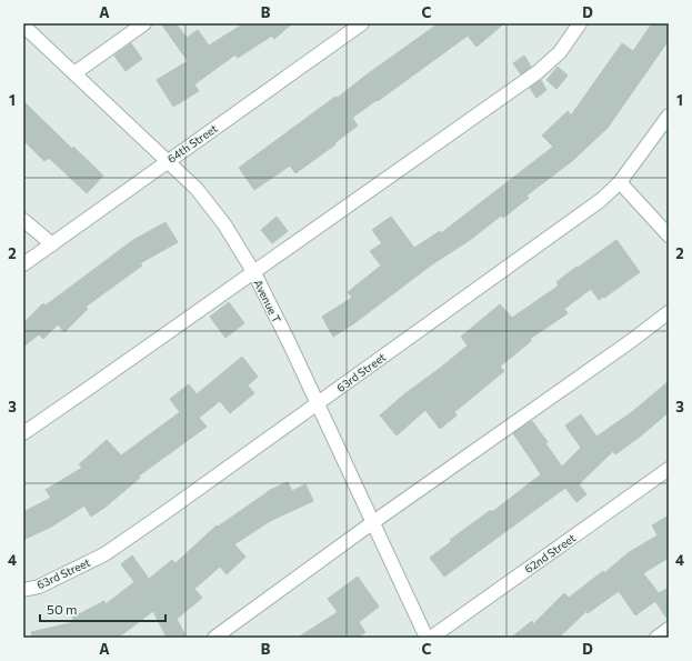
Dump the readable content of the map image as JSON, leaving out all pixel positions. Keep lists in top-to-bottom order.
{
  "streets": {
    "street": [
      "64th Street",
      "Avenue T",
      "63rd Street",
      "62nd Street"
    ]
  },
  "crossings": [
    ["64th Street", "Avenue T"],
    ["Avenue T", "63rd Street"]
  ],
  "scale_bar": "50 m",
  "grid": {
    "columns": [
      "A",
      "B",
      "C",
      "D"
    ],
    "rows": [
      "1",
      "2",
      "3",
      "4"
    ]
  }
}
